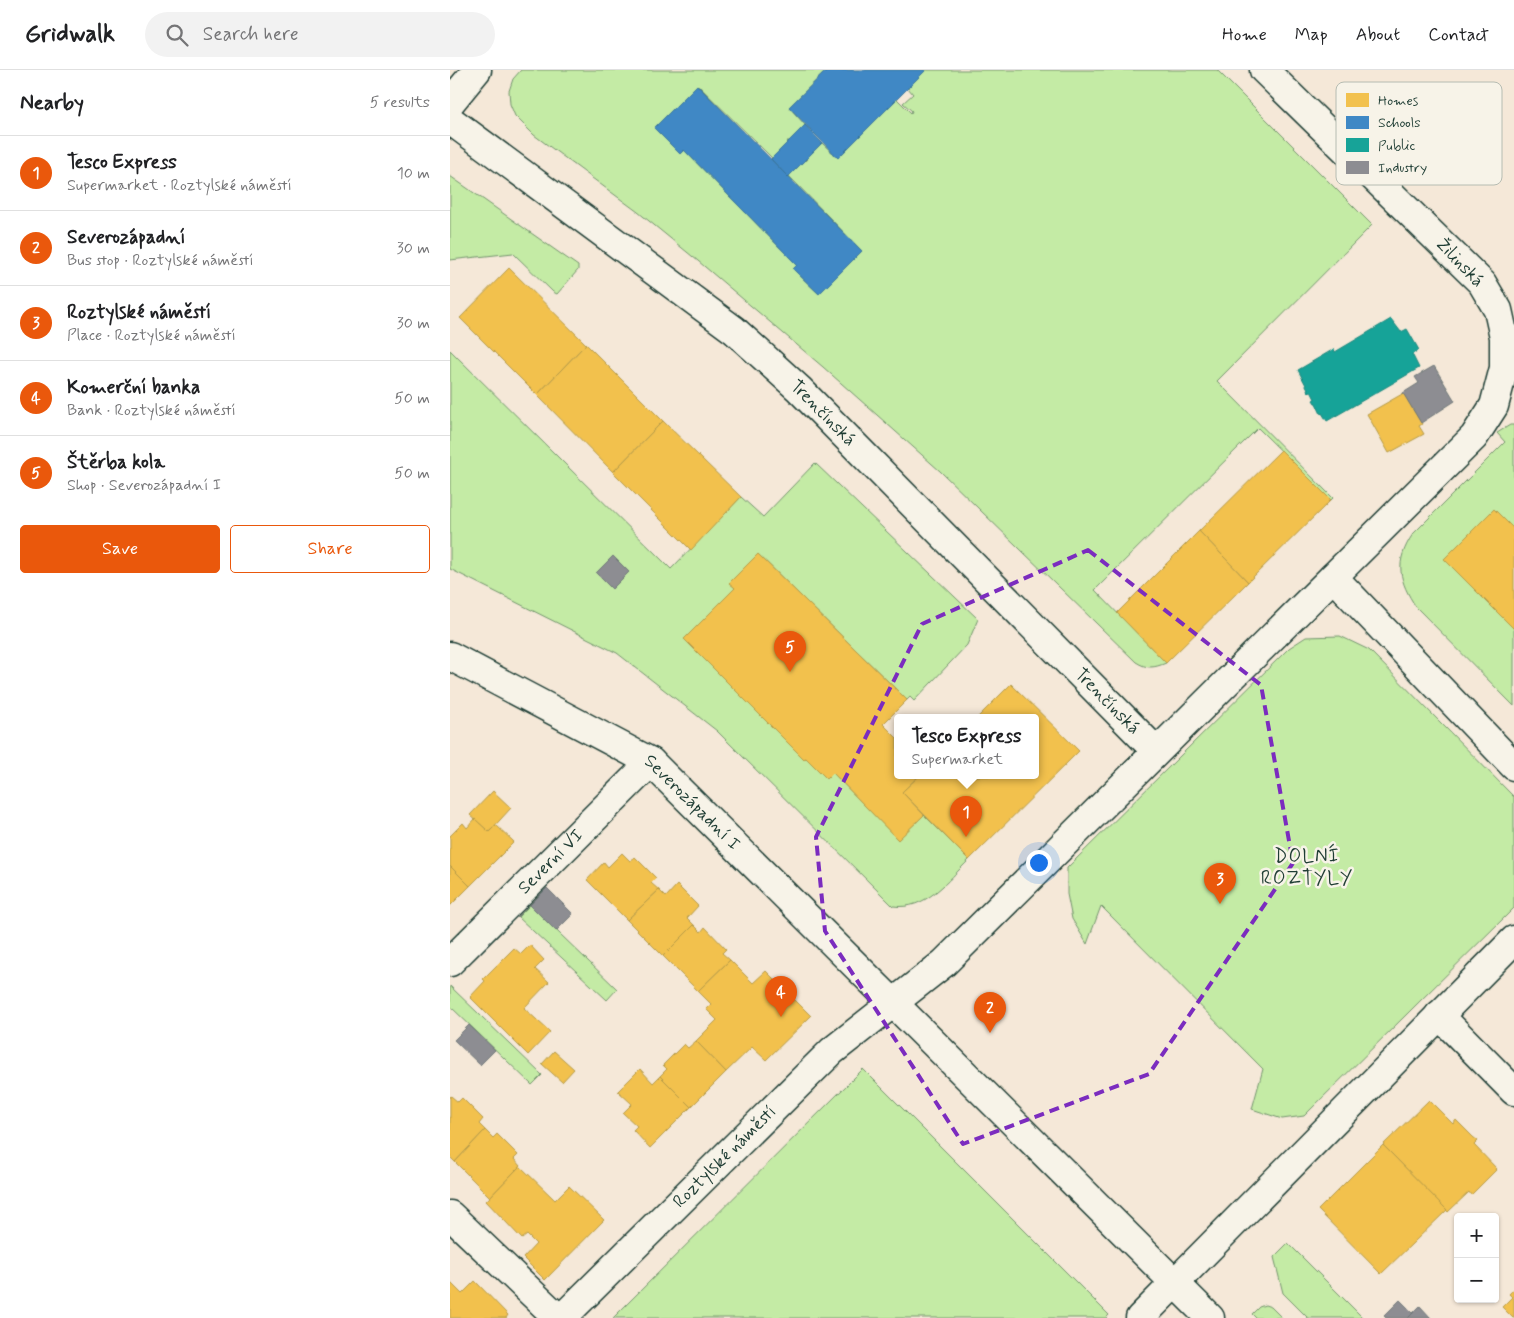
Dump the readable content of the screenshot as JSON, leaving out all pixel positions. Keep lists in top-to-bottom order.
{
  "streets": {
    "street": [
      "Žilinská",
      "Trenčínská",
      "Severozápadní I",
      "Severní VI",
      "Roztylské náměstí"
    ]
  },
  "crossings": [
    ["Žilinská", "Roztylské náměstí"],
    ["Trenčínská", "Roztylské náměstí"],
    ["Severozápadní I", "Severní VI"],
    ["Severozápadní I", "Roztylské náměstí"]
  ],
  "districts": ["DOLNÍ ROZTYLY"],
  "legend": [
    "Homes",
    "Schools",
    "Public",
    "Industry"
  ],
  "page": {
    "header": "Gridwalk",
    "search": "Search here",
    "nav": [
      "Home",
      "Map",
      "About",
      "Contact"
    ],
    "heading": ["Nearby", "5 results"],
    "list": [
      {
        "mark": "1",
        "name": "Tesco Express",
        "note": "Supermarket · Roztylské náměstí",
        "value": "10 m"
      },
      {
        "mark": "2",
        "name": "Severozápadní",
        "note": "Bus stop · Roztylské náměstí",
        "value": "30 m"
      },
      {
        "mark": "3",
        "name": "Roztylské náměstí",
        "note": "Place · Roztylské náměstí",
        "value": "30 m"
      },
      {
        "mark": "4",
        "name": "Komerční banka",
        "note": "Bank · Roztylské náměstí",
        "value": "50 m"
      },
      {
        "mark": "5",
        "name": "Štěrba kola",
        "note": "Shop · Severozápadní I",
        "value": "50 m"
      }
    ],
    "buttons": ["Save", "Share"],
    "pins": [
      "5",
      "1",
      "3",
      "4",
      "2"
    ],
    "popup": ["Tesco Express", "Supermarket"],
    "map_buttons": ["+", "−"]
  }
}
